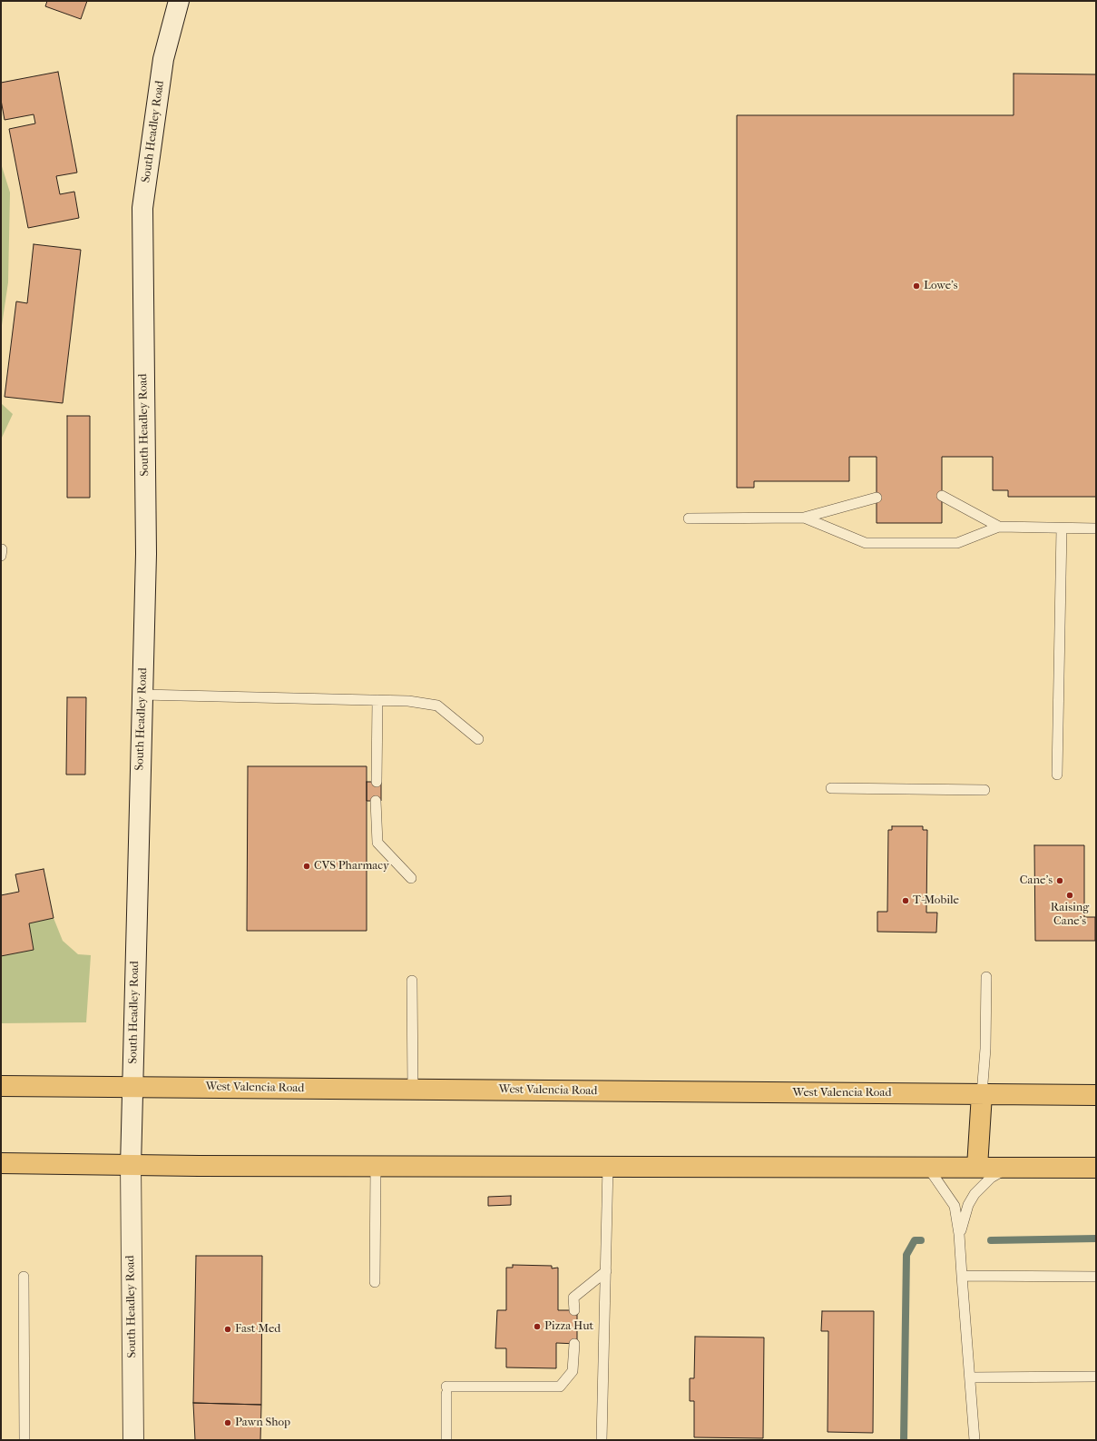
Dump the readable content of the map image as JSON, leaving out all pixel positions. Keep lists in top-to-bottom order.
{
  "streets": {
    "main road": ["West Valencia Road"],
    "street": ["South Headley Road"]
  },
  "crossings": [
    ["South Headley Road", "West Valencia Road"]
  ],
  "places": [
    "Lowe’s",
    "CVS Pharmacy",
    "Cane's",
    "Raising Cane's",
    "T-Mobile",
    "Pizza Hut",
    "Fast Med",
    "Pawn Shop"
  ]
}
